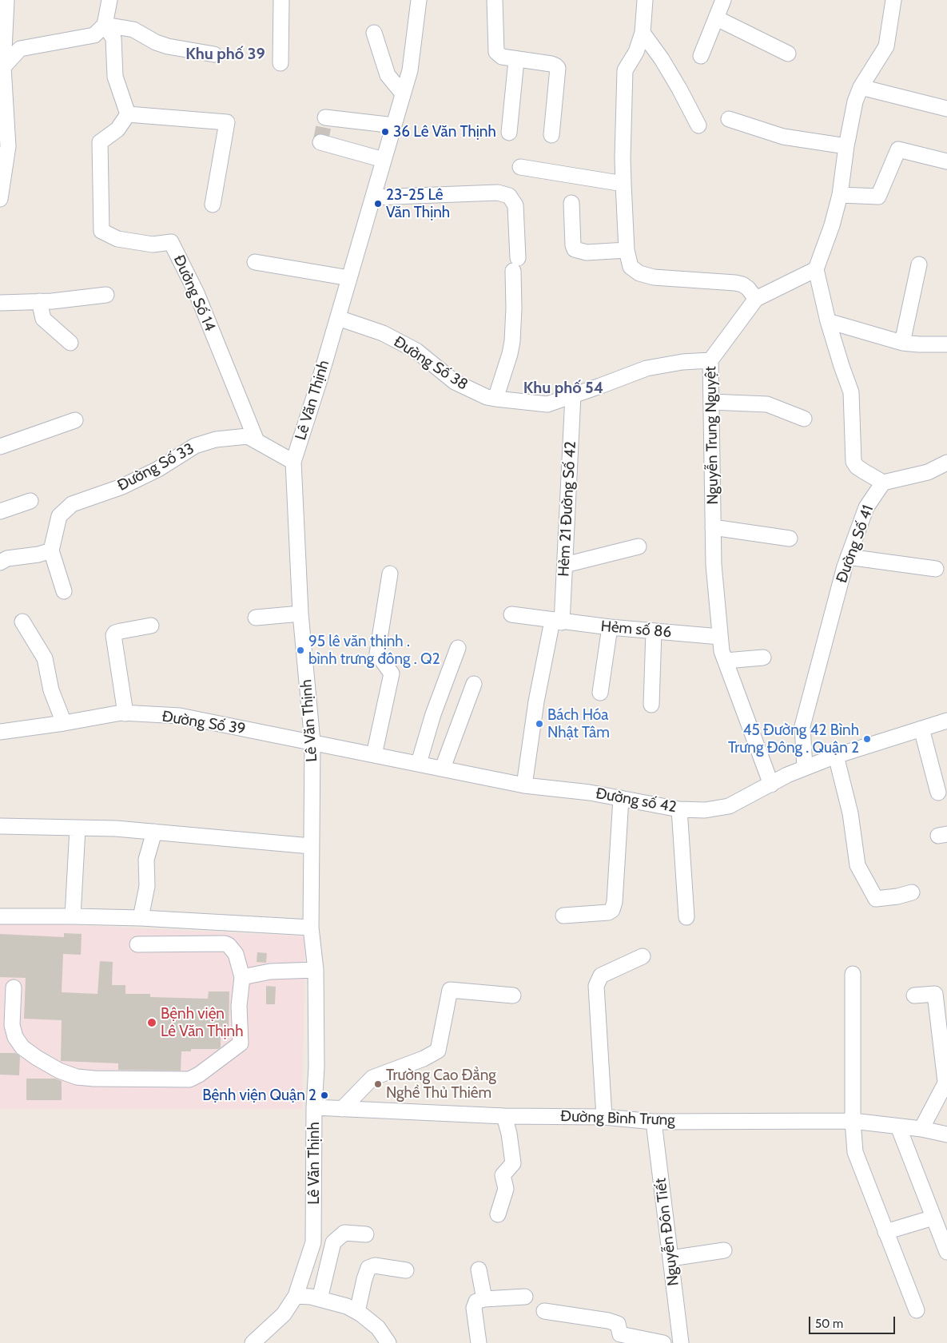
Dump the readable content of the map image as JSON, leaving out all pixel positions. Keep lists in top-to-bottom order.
{
  "streets": {
    "street": [
      "Đường Số 14",
      "Đường Số 38",
      "Lê Văn Thịnh",
      "Nguyễn Trung Nguyệt",
      "Đường Số 33",
      "Hẻm 21 Đường Số 42",
      "Đường Số 41",
      "Hẻm số 86",
      "Đường Số 39",
      "Đường số 42",
      "Đường Bình Trưng",
      "Nguyễn Đôn Tiết"
    ]
  },
  "crossings": [
    ["Đường Số 14", "Đường Số 33"],
    ["Đường Số 38", "Lê Văn Thịnh"],
    ["Đường Số 38", "Nguyễn Trung Nguyệt"],
    ["Đường Số 38", "Hẻm 21 Đường Số 42"],
    ["Lê Văn Thịnh", "Đường Số 33"],
    ["Lê Văn Thịnh", "Đường Số 39"],
    ["Lê Văn Thịnh", "Đường số 42"],
    ["Lê Văn Thịnh", "Đường Bình Trưng"],
    ["Nguyễn Trung Nguyệt", "Hẻm số 86"],
    ["Nguyễn Trung Nguyệt", "Đường số 42"],
    ["Hẻm 21 Đường Số 42", "Hẻm số 86"],
    ["Hẻm 21 Đường Số 42", "Đường số 42"],
    ["Đường Số 41", "Đường số 42"],
    ["Đường Số 39", "Đường số 42"],
    ["Đường Bình Trưng", "Nguyễn Đôn Tiết"]
  ],
  "districts": ["Khu phố 39", "Khu phố 54"],
  "places": [
    "36 Lê Văn Thịnh",
    "23-25 Lê Văn Thịnh",
    "95 lê văn thịnh . bình trưng đông . Q2",
    "Bách Hóa Nhật Tâm",
    "45 Đường 42 Bình Trưng Đông . Quận 2",
    "Bệnh viện Lê Văn Thịnh",
    "Trường Cao Đẳng Nghề Thủ Thiêm",
    "Bệnh viện Quận 2"
  ],
  "scale_bar": "50 m"
}
